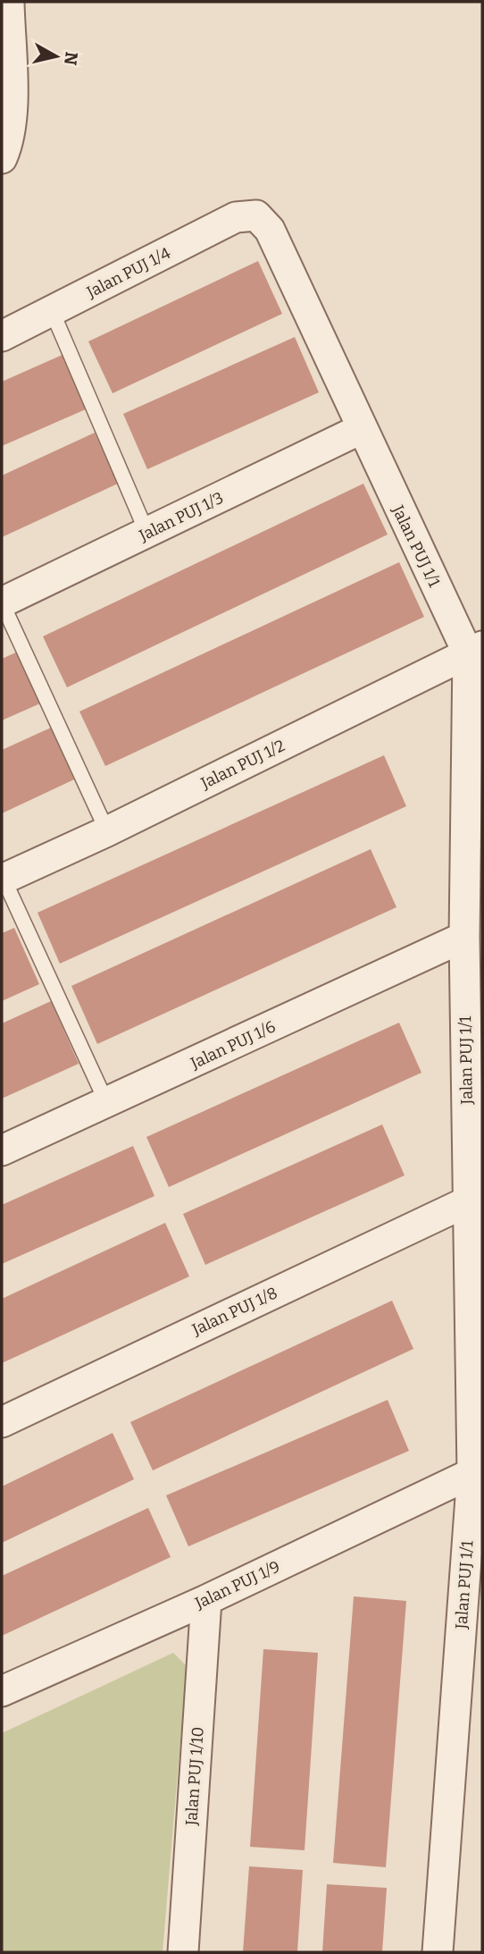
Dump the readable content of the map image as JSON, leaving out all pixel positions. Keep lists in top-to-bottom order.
{
  "streets": {
    "street": [
      "Jalan PUJ 1/4",
      "Jalan PUJ 1/3",
      "Jalan PUJ 1/1",
      "Jalan PUJ 1/2",
      "Jalan PUJ 1/6",
      "Jalan PUJ 1/8",
      "Jalan PUJ 1/9",
      "Jalan PUJ 1/10"
    ]
  },
  "crossings": [
    ["Jalan PUJ 1/4", "Jalan PUJ 1/1"],
    ["Jalan PUJ 1/3", "Jalan PUJ 1/1"],
    ["Jalan PUJ 1/1", "Jalan PUJ 1/2"],
    ["Jalan PUJ 1/1", "Jalan PUJ 1/6"],
    ["Jalan PUJ 1/1", "Jalan PUJ 1/8"],
    ["Jalan PUJ 1/1", "Jalan PUJ 1/9"],
    ["Jalan PUJ 1/9", "Jalan PUJ 1/10"]
  ],
  "north": "right"
}
